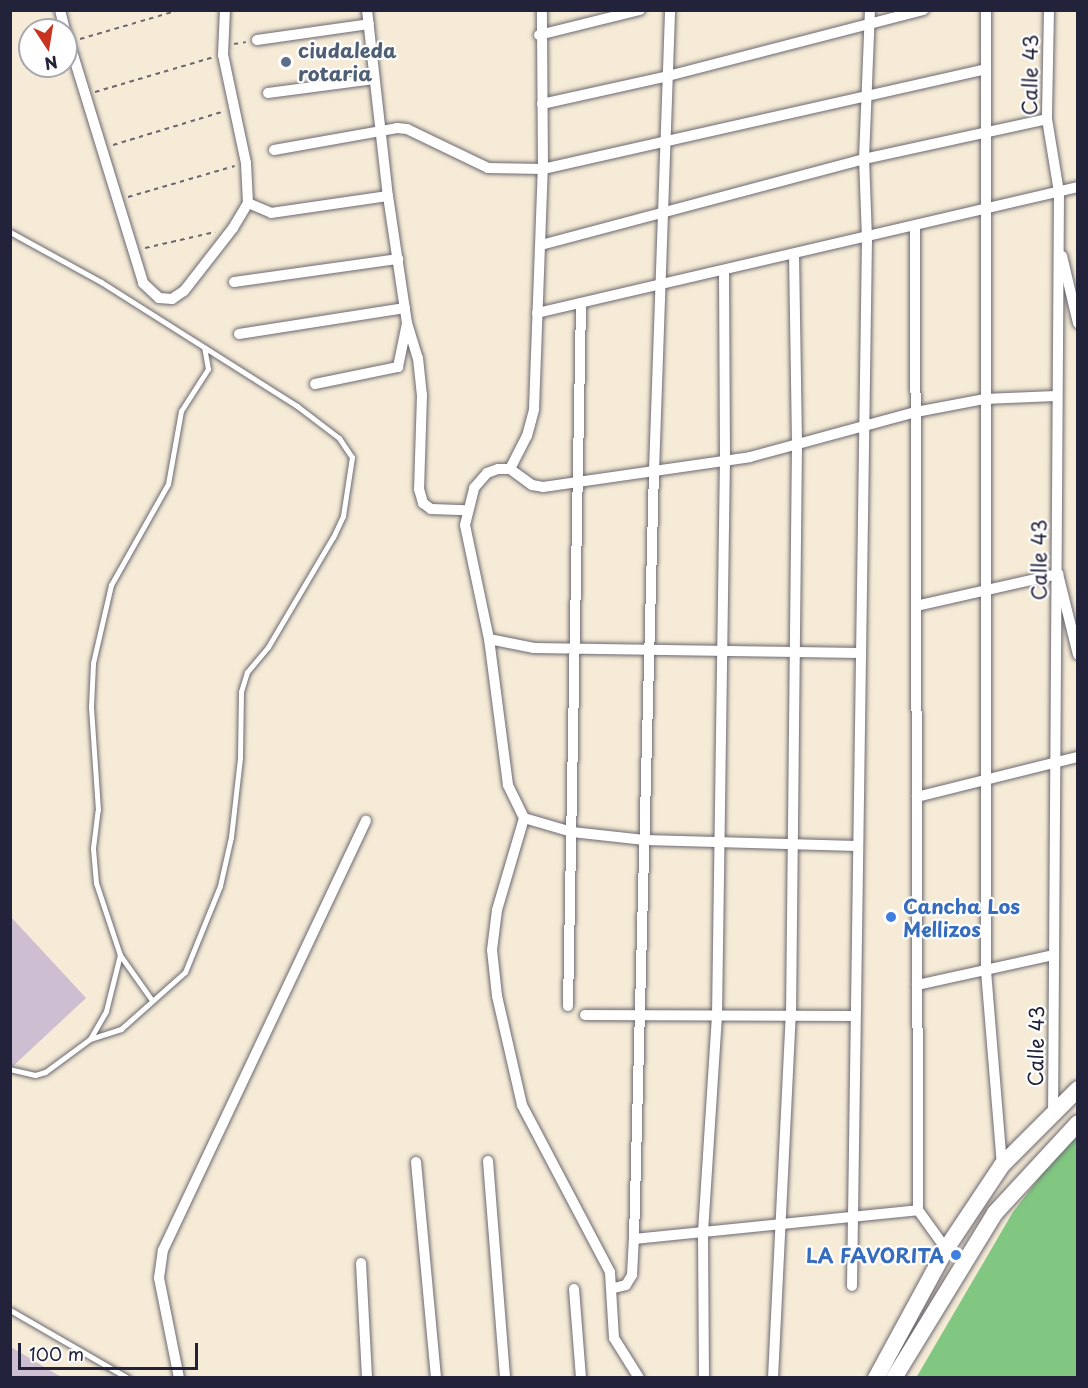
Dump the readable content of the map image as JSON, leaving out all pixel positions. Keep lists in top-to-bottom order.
{
  "streets": {
    "street": ["Calle 43"]
  },
  "places": ["ciudaleda rotaria", "Cancha Los Mellizos", "LA FAVORITA"],
  "scale_bar": "100 m",
  "north": "bottom"
}
